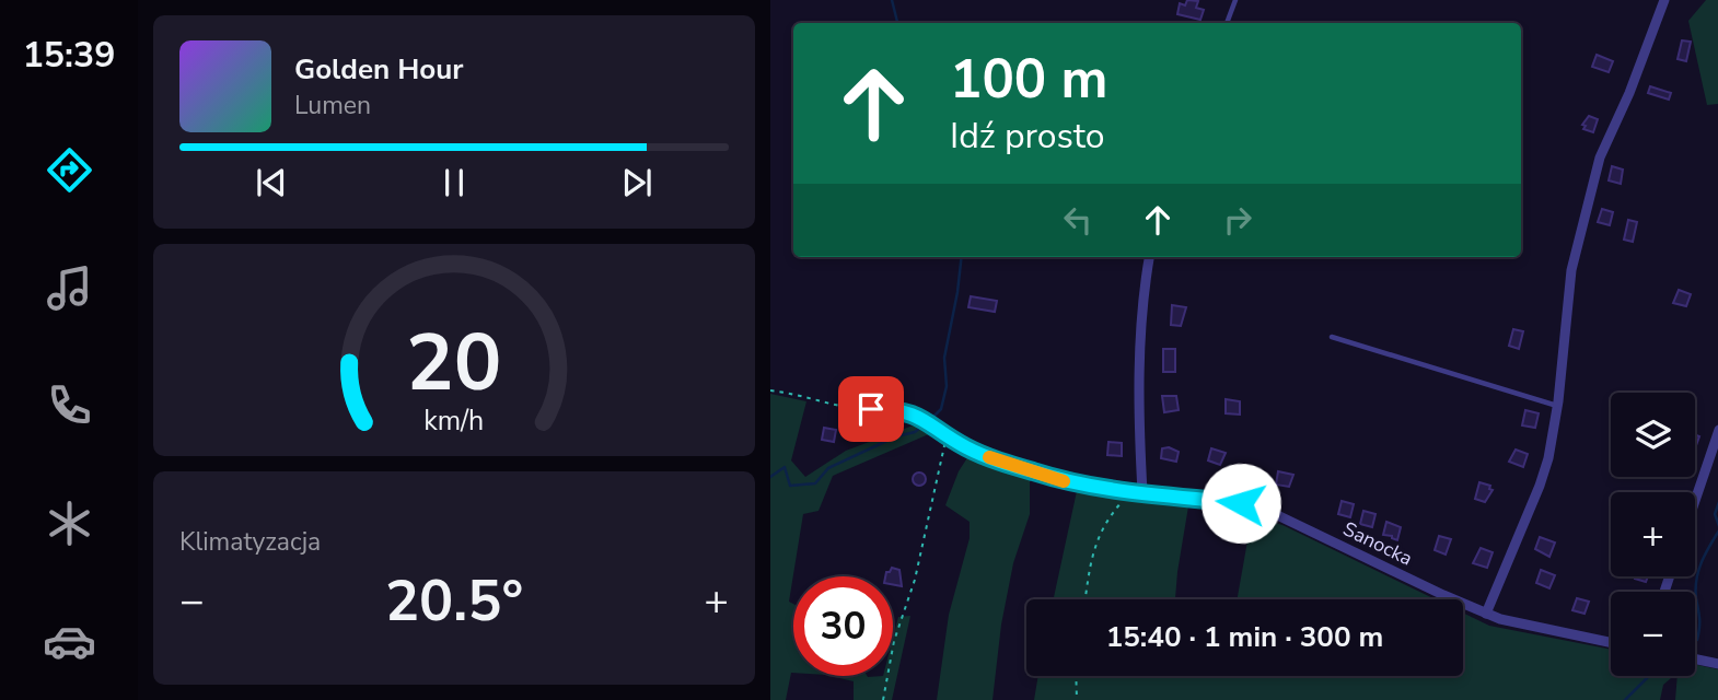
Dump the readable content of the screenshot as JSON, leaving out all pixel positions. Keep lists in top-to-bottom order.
{
  "streets": {
    "street": ["Sanocka"]
  },
  "page": {
    "tabs": "15:39",
    "turn": ["100 m", "Idź prosto"],
    "song": ["Golden Hour", "Lumen"],
    "map_buttons": ["+", "−"],
    "tile": "Klimatyzacja",
    "heat": ["−", "20.5°", "+"],
    "limit": "30",
    "trip": "15:40 · 1 min · 300 m",
    "gauge": ["20", "km/h"]
  }
}
